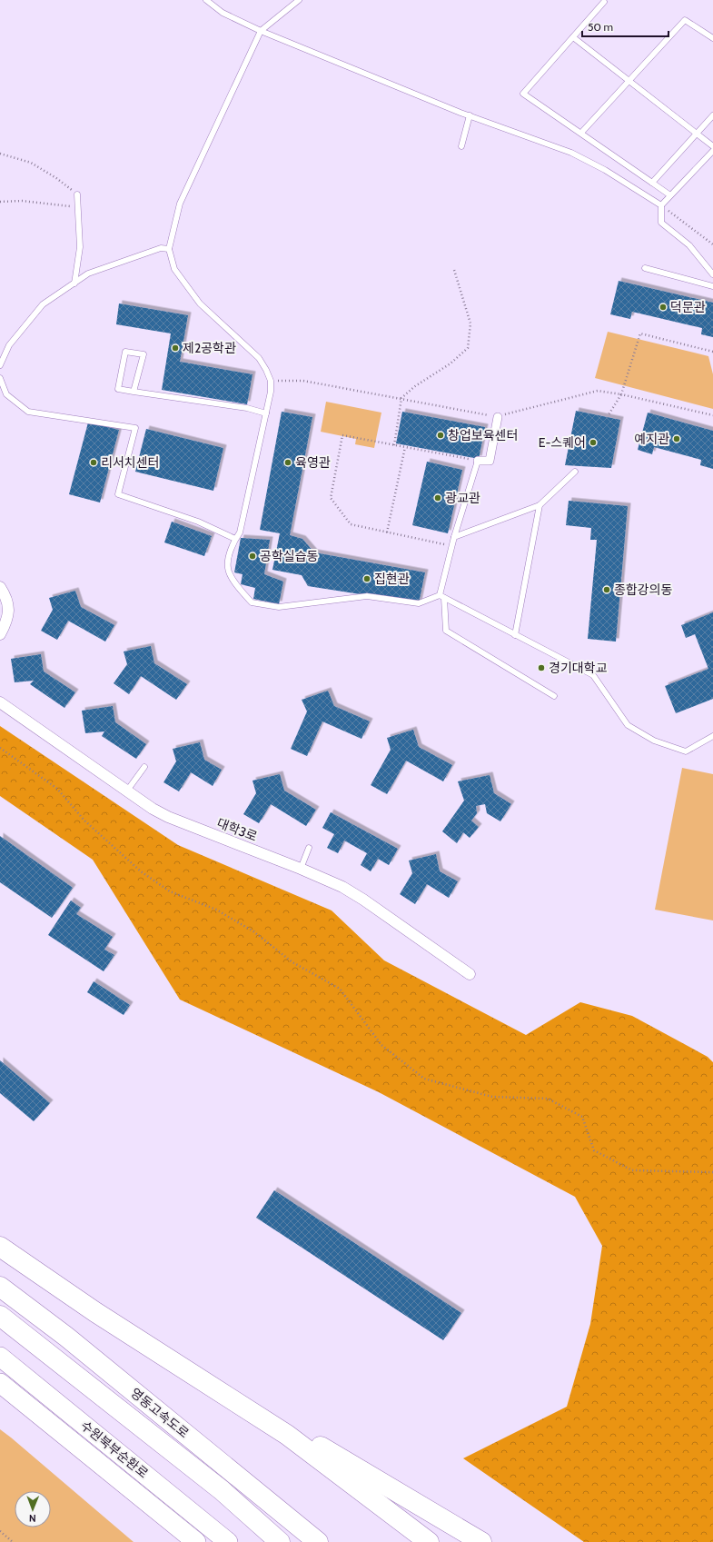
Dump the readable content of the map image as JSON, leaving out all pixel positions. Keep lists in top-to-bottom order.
{
  "streets": {
    "highway": ["영동고속도로", "수원북부순환로"],
    "street": ["대학3로"]
  },
  "places": [
    "덕문관",
    "제2공학관",
    "창업보육센터",
    "예지관",
    "E-스퀘어",
    "리서치센터",
    "육영관",
    "광교관",
    "공학실습동",
    "집현관",
    "종합강의동",
    "경기대학교"
  ],
  "scale_bar": "50 m",
  "north": "bottom"
}
